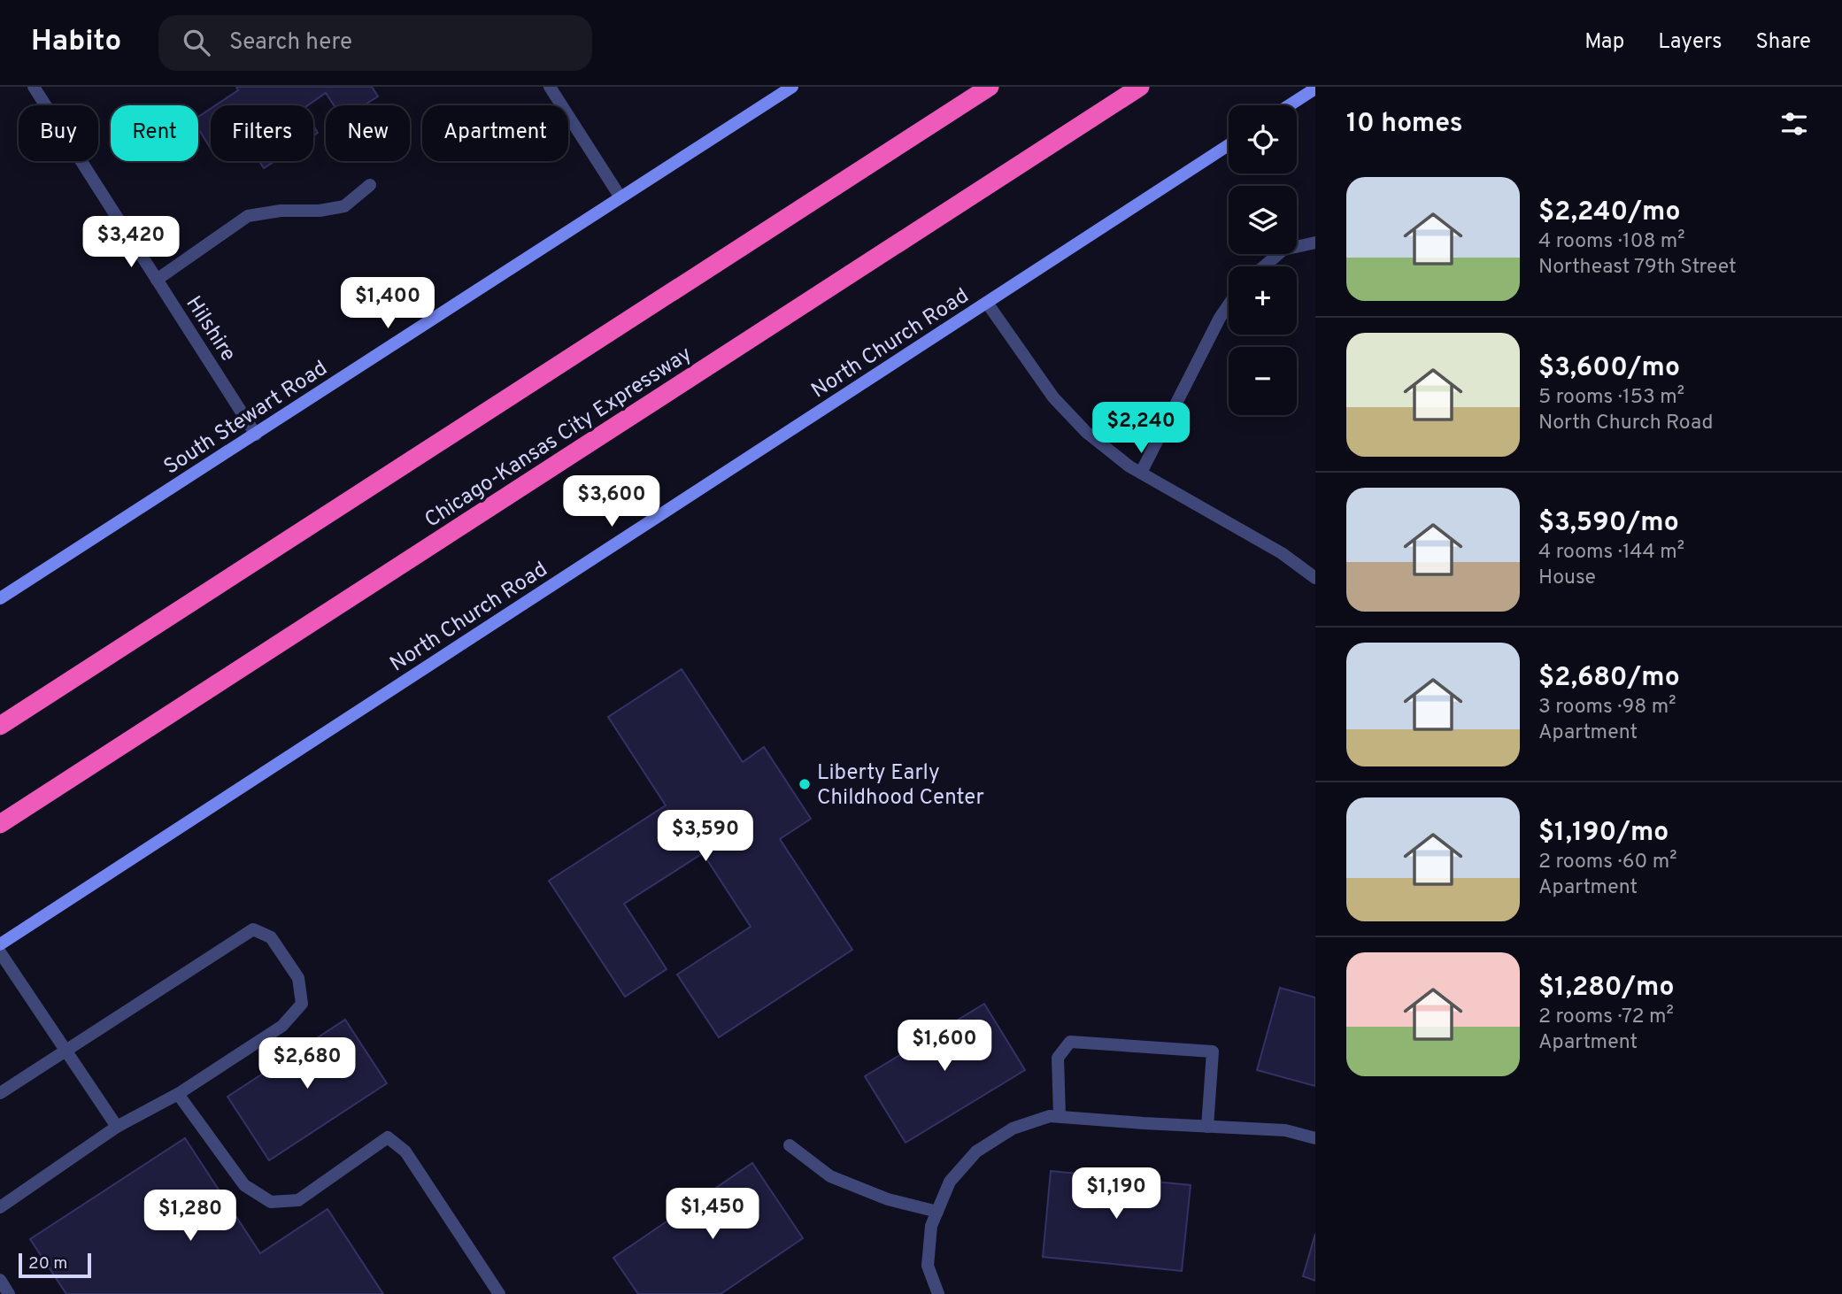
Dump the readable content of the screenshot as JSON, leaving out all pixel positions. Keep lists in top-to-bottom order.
{
  "streets": {
    "highway": ["Chicago-Kansas City Expressway"],
    "main road": ["North Church Road", "South Stewart Road"],
    "street": ["Hilshire"]
  },
  "crossings": [
    ["Hilshire", "South Stewart Road"]
  ],
  "places": ["Liberty Early Childhood Center"],
  "scale_bar": "20 m",
  "page": {
    "header": "Habito",
    "search": "Search here",
    "nav": ["Map", "Layers", "Share"],
    "heading": "10 homes",
    "map_buttons": ["+", "−"],
    "chip": [
      "Buy",
      "Rent",
      "Filters",
      "New",
      "Apartment"
    ],
    "list": [
      {
        "name": "$2,240/mo",
        "note": "4 rooms · 108 m² · Northeast 79th Street"
      },
      {
        "name": "$3,600/mo",
        "note": "5 rooms · 153 m² · North Church Road"
      },
      {
        "name": "$3,590/mo",
        "note": "4 rooms · 144 m² · House"
      },
      {
        "name": "$2,680/mo",
        "note": "3 rooms · 98 m² · Apartment"
      },
      {
        "name": "$1,190/mo",
        "note": "2 rooms · 60 m² · Apartment"
      },
      {
        "name": "$1,280/mo",
        "note": "2 rooms · 72 m² · Apartment"
      }
    ],
    "price": [
      "$3,420",
      "$1,400",
      "$2,240",
      "$3,600",
      "$3,590",
      "$1,600",
      "$2,680",
      "$1,190",
      "$1,450",
      "$1,280"
    ],
    "scale": "20 m"
  }
}
